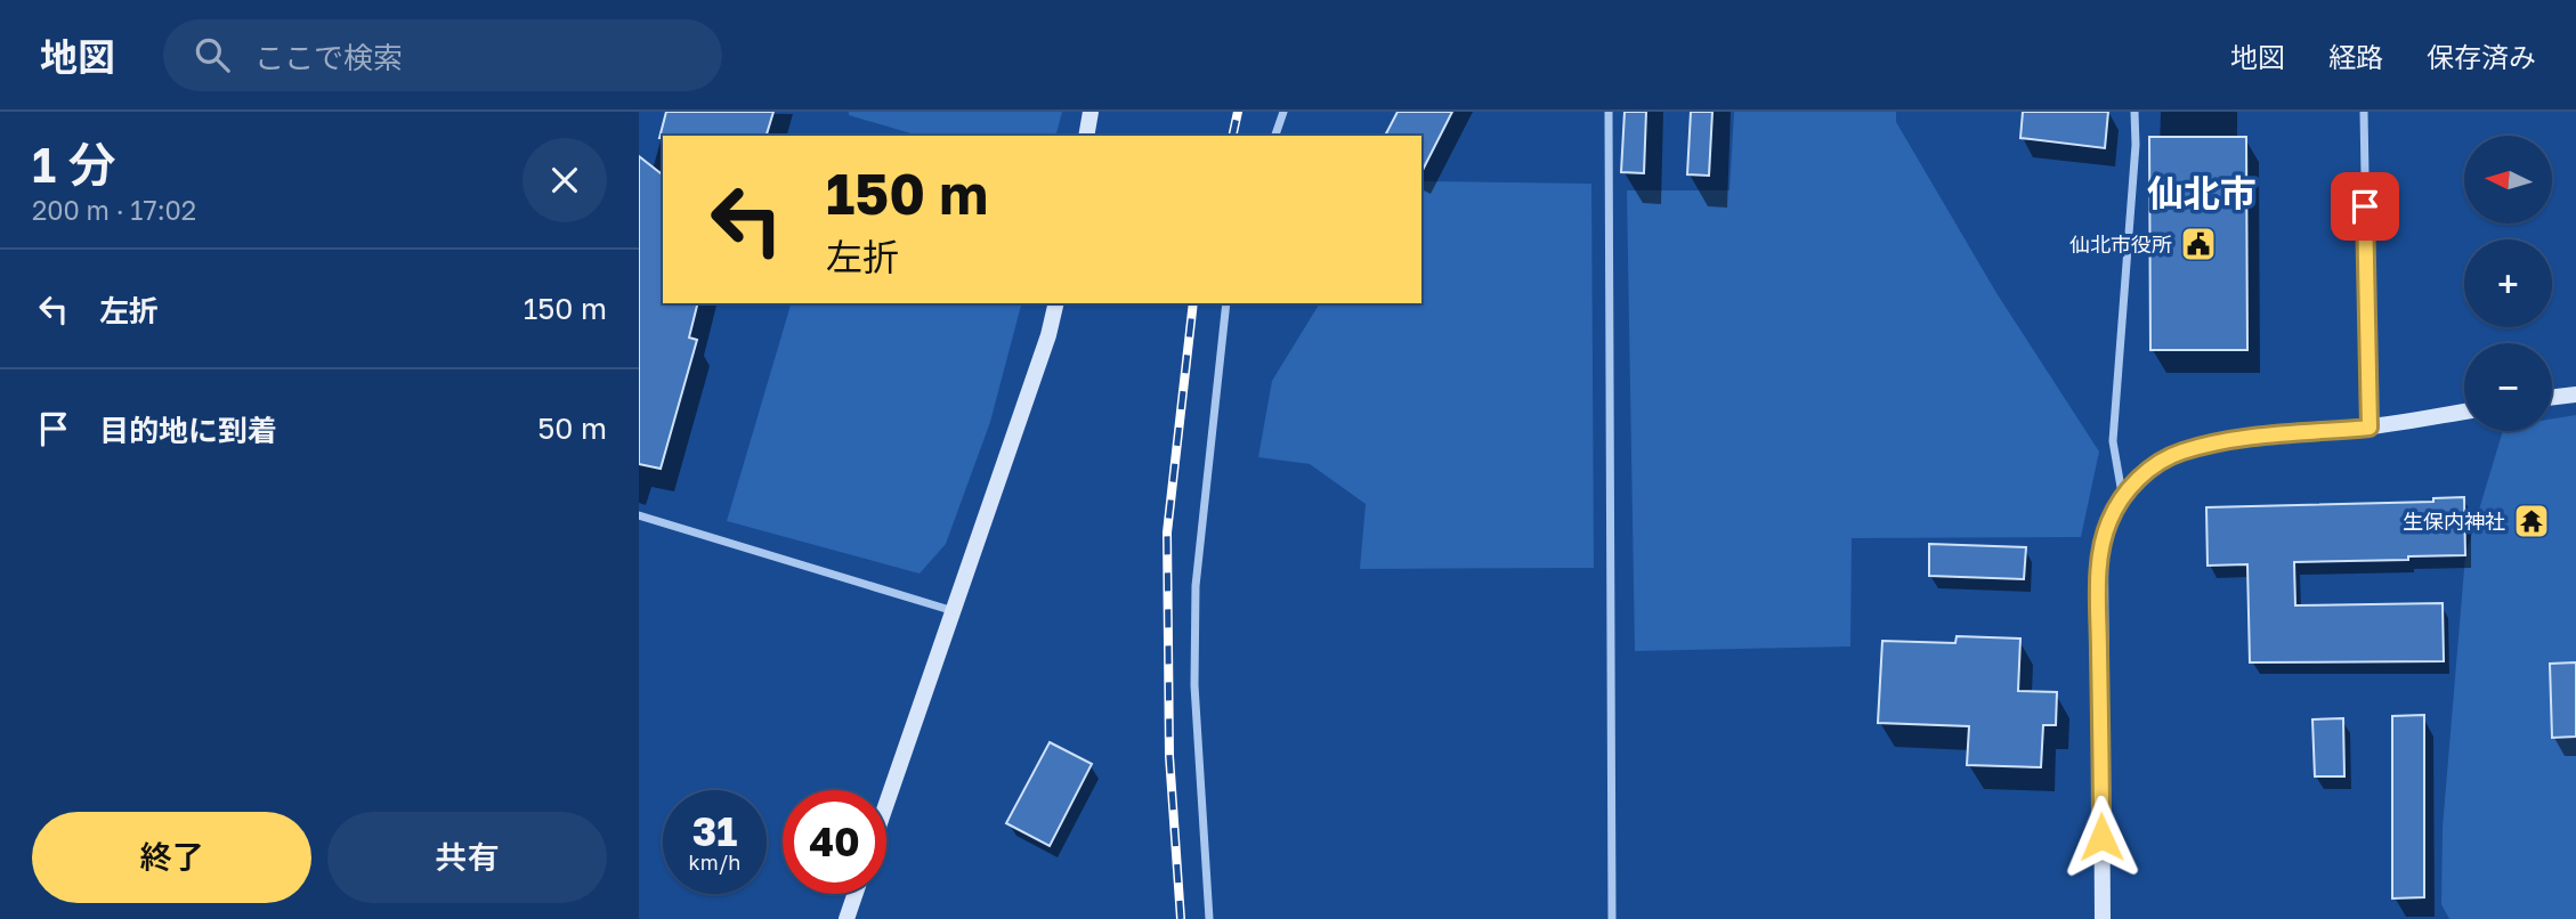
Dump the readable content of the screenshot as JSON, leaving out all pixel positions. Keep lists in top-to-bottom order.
{
  "districts": ["仙北市"],
  "places": {
    "public building": ["仙北市役所"],
    "temple": ["生保内神社"]
  },
  "north": "left",
  "page": {
    "header": "地図",
    "search": "ここで検索",
    "nav": ["地図", "経路", "保存済み"],
    "heading": ["1 分", "200 m · 17:02"],
    "map_buttons": ["+", "−"],
    "turn": ["150 m", "左折"],
    "list": [
      {
        "name": "左折",
        "value": "150 m"
      },
      {
        "name": "目的地に到着",
        "value": "50 m"
      }
    ],
    "speed": "31 km/h",
    "limit": "40",
    "buttons": ["終了", "共有"]
  }
}
